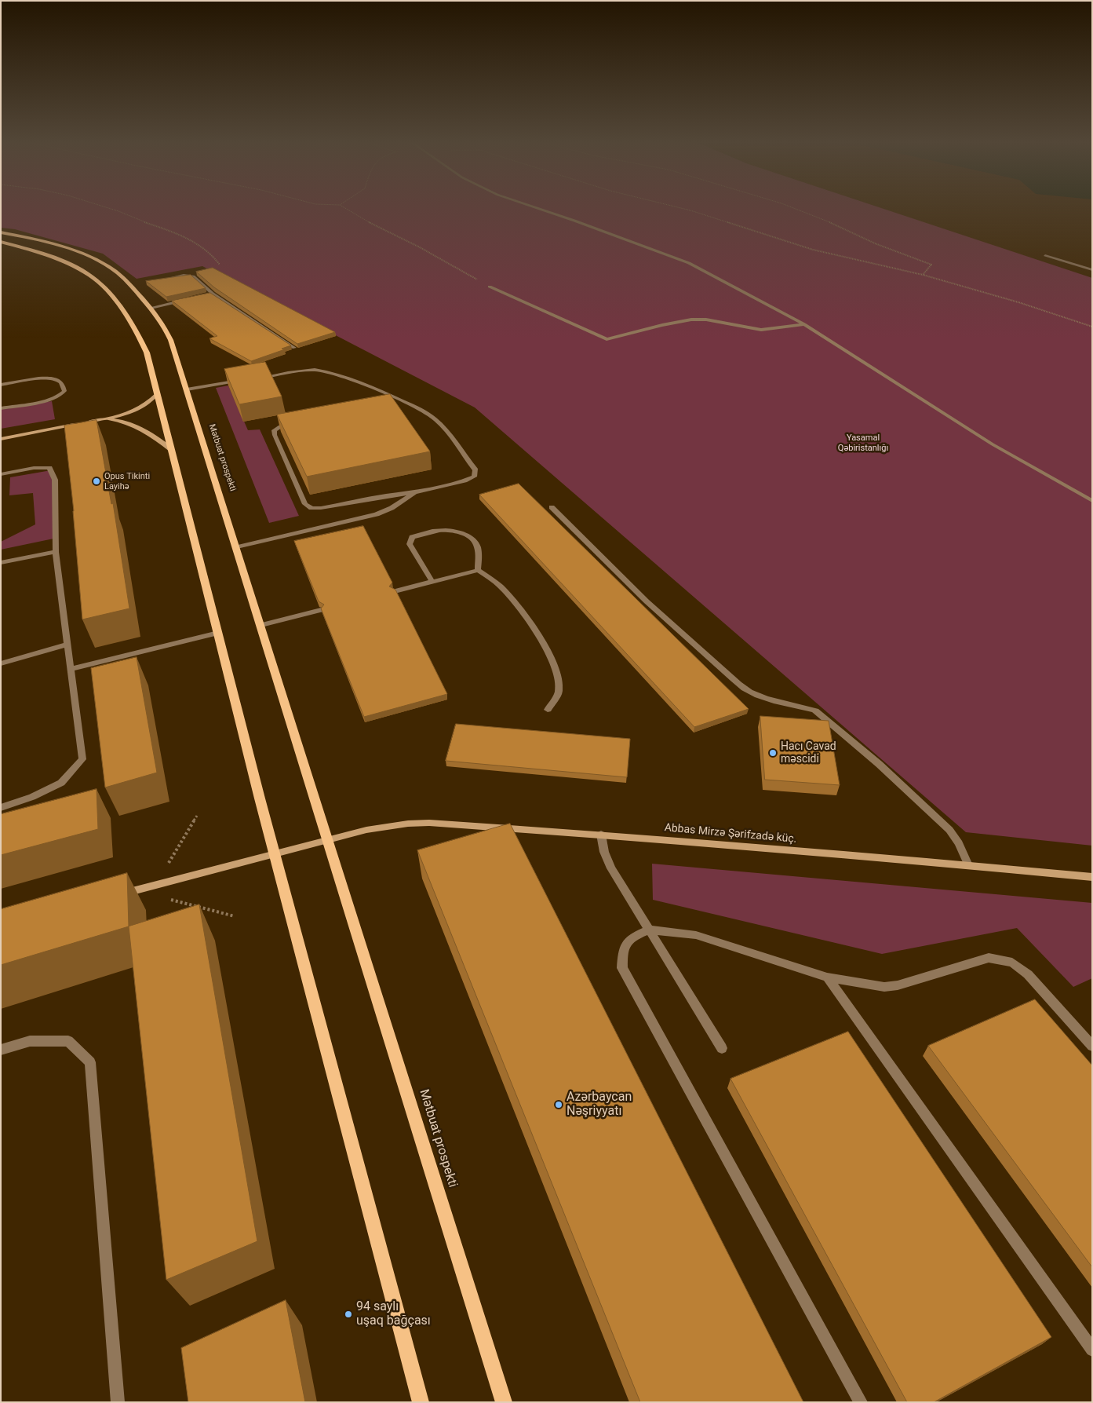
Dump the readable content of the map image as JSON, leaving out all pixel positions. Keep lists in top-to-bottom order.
{
  "streets": {
    "main road": ["Mətbuat prospekti", "Abbas Mirzə Şərifzadə küç."]
  },
  "crossings": [
    ["Mətbuat prospekti", "Abbas Mirzə Şərifzadə küç."]
  ],
  "parks": ["Yasamal Qəbiristanlığı"],
  "places": [
    "Opus Tikinti Layihə",
    "Hacı Cavad məscidi",
    "Azərbaycan Nəşriyyatı",
    "94 saylı uşaq bağçası"
  ]
}
